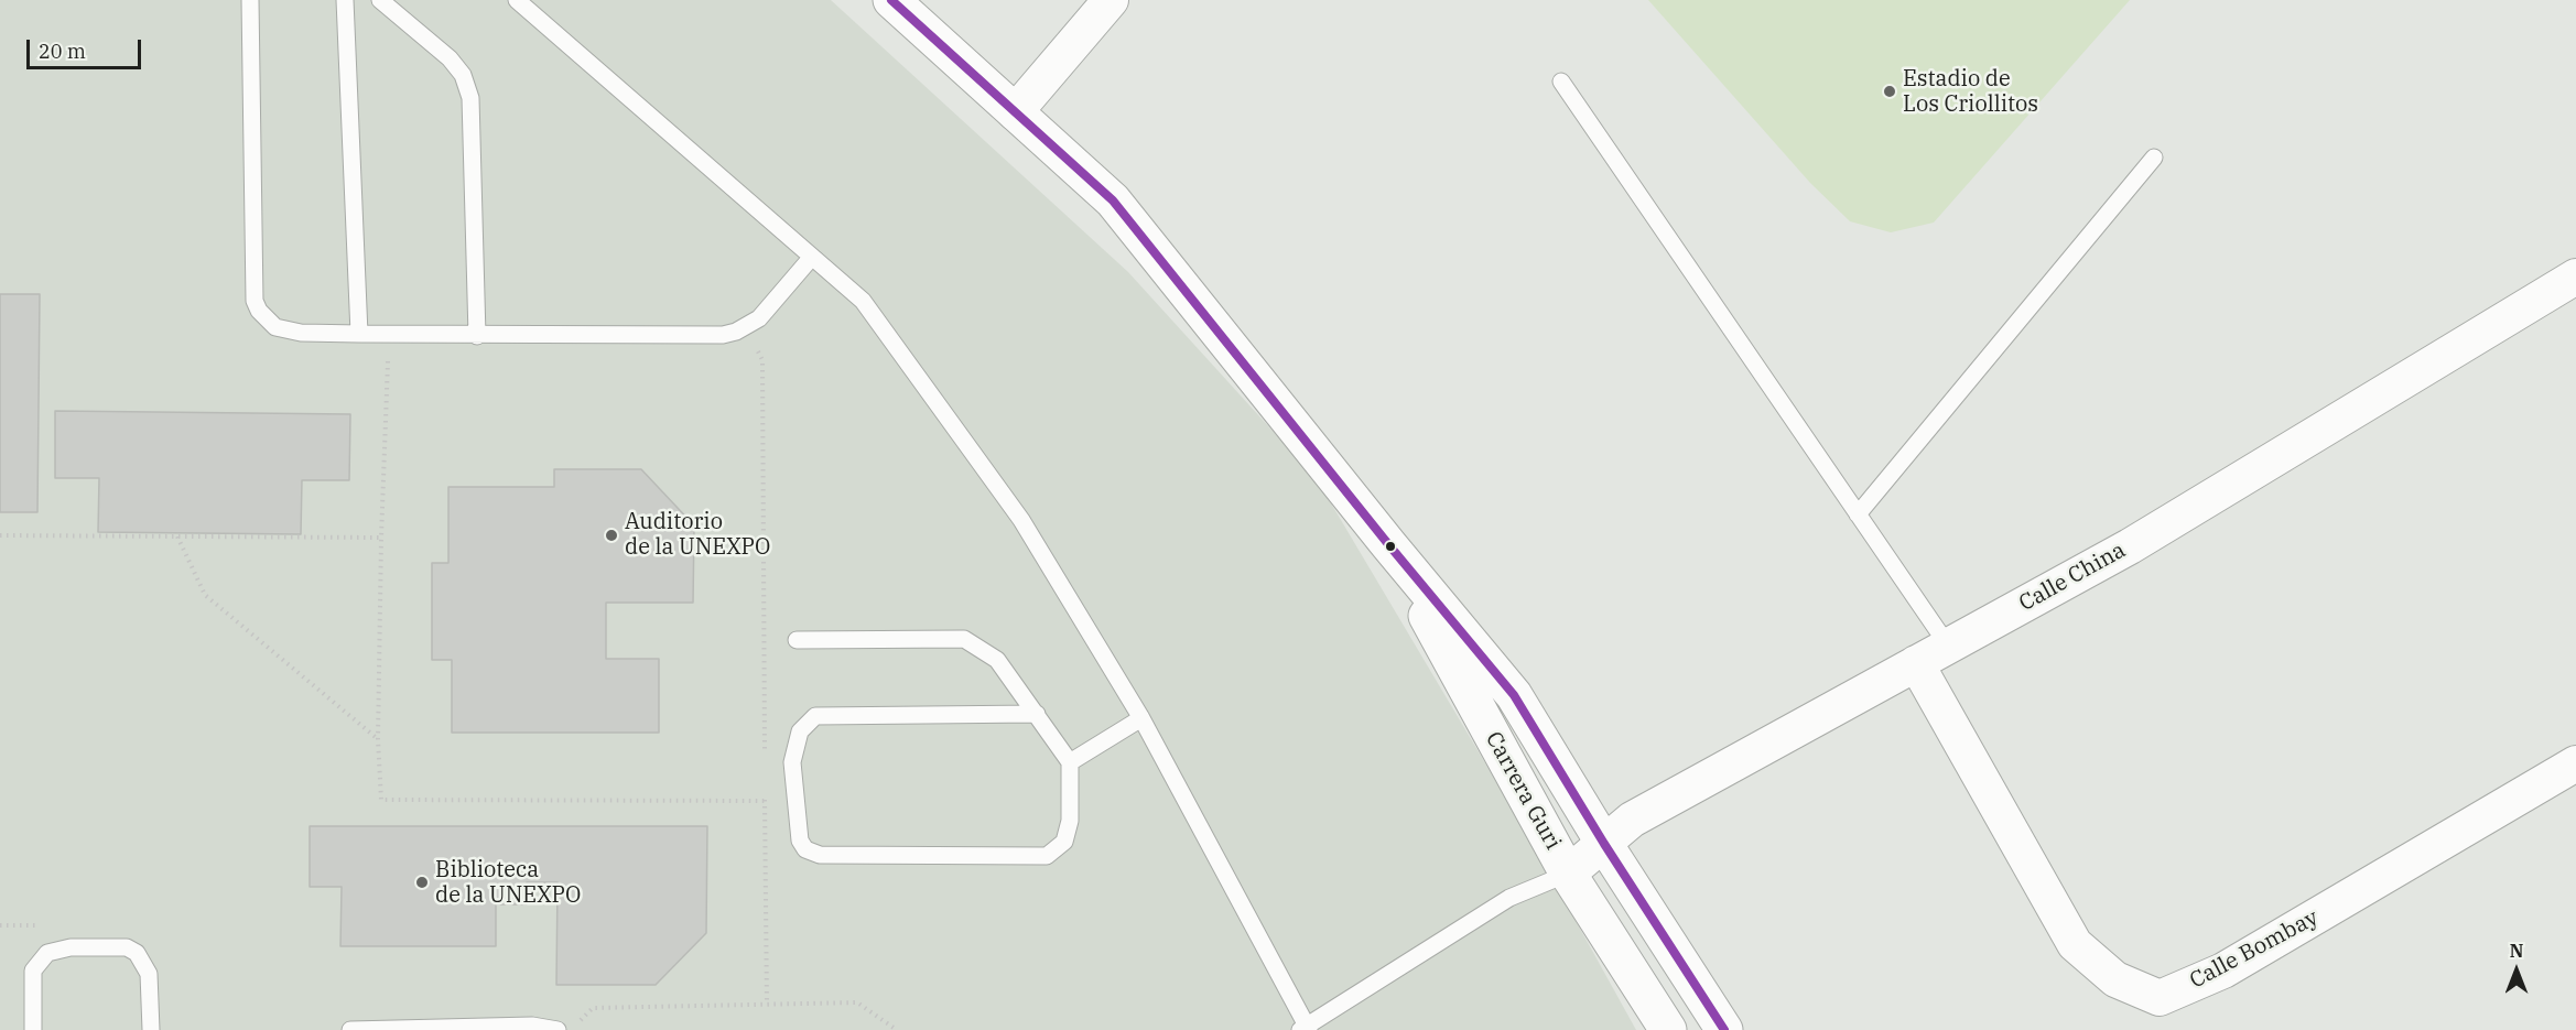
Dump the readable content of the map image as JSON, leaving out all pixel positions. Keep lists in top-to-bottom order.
{
  "streets": {
    "street": ["Calle China", "Carrera Guri", "Calle Bombay"]
  },
  "crossings": [
    ["Calle China", "Carrera Guri"],
    ["Calle China", "Calle Bombay"]
  ],
  "places": ["Estadio de Los Criollitos", "Auditorio de la UNEXPO", "Biblioteca de la UNEXPO"],
  "scale_bar": "20 m",
  "north": "top"
}
